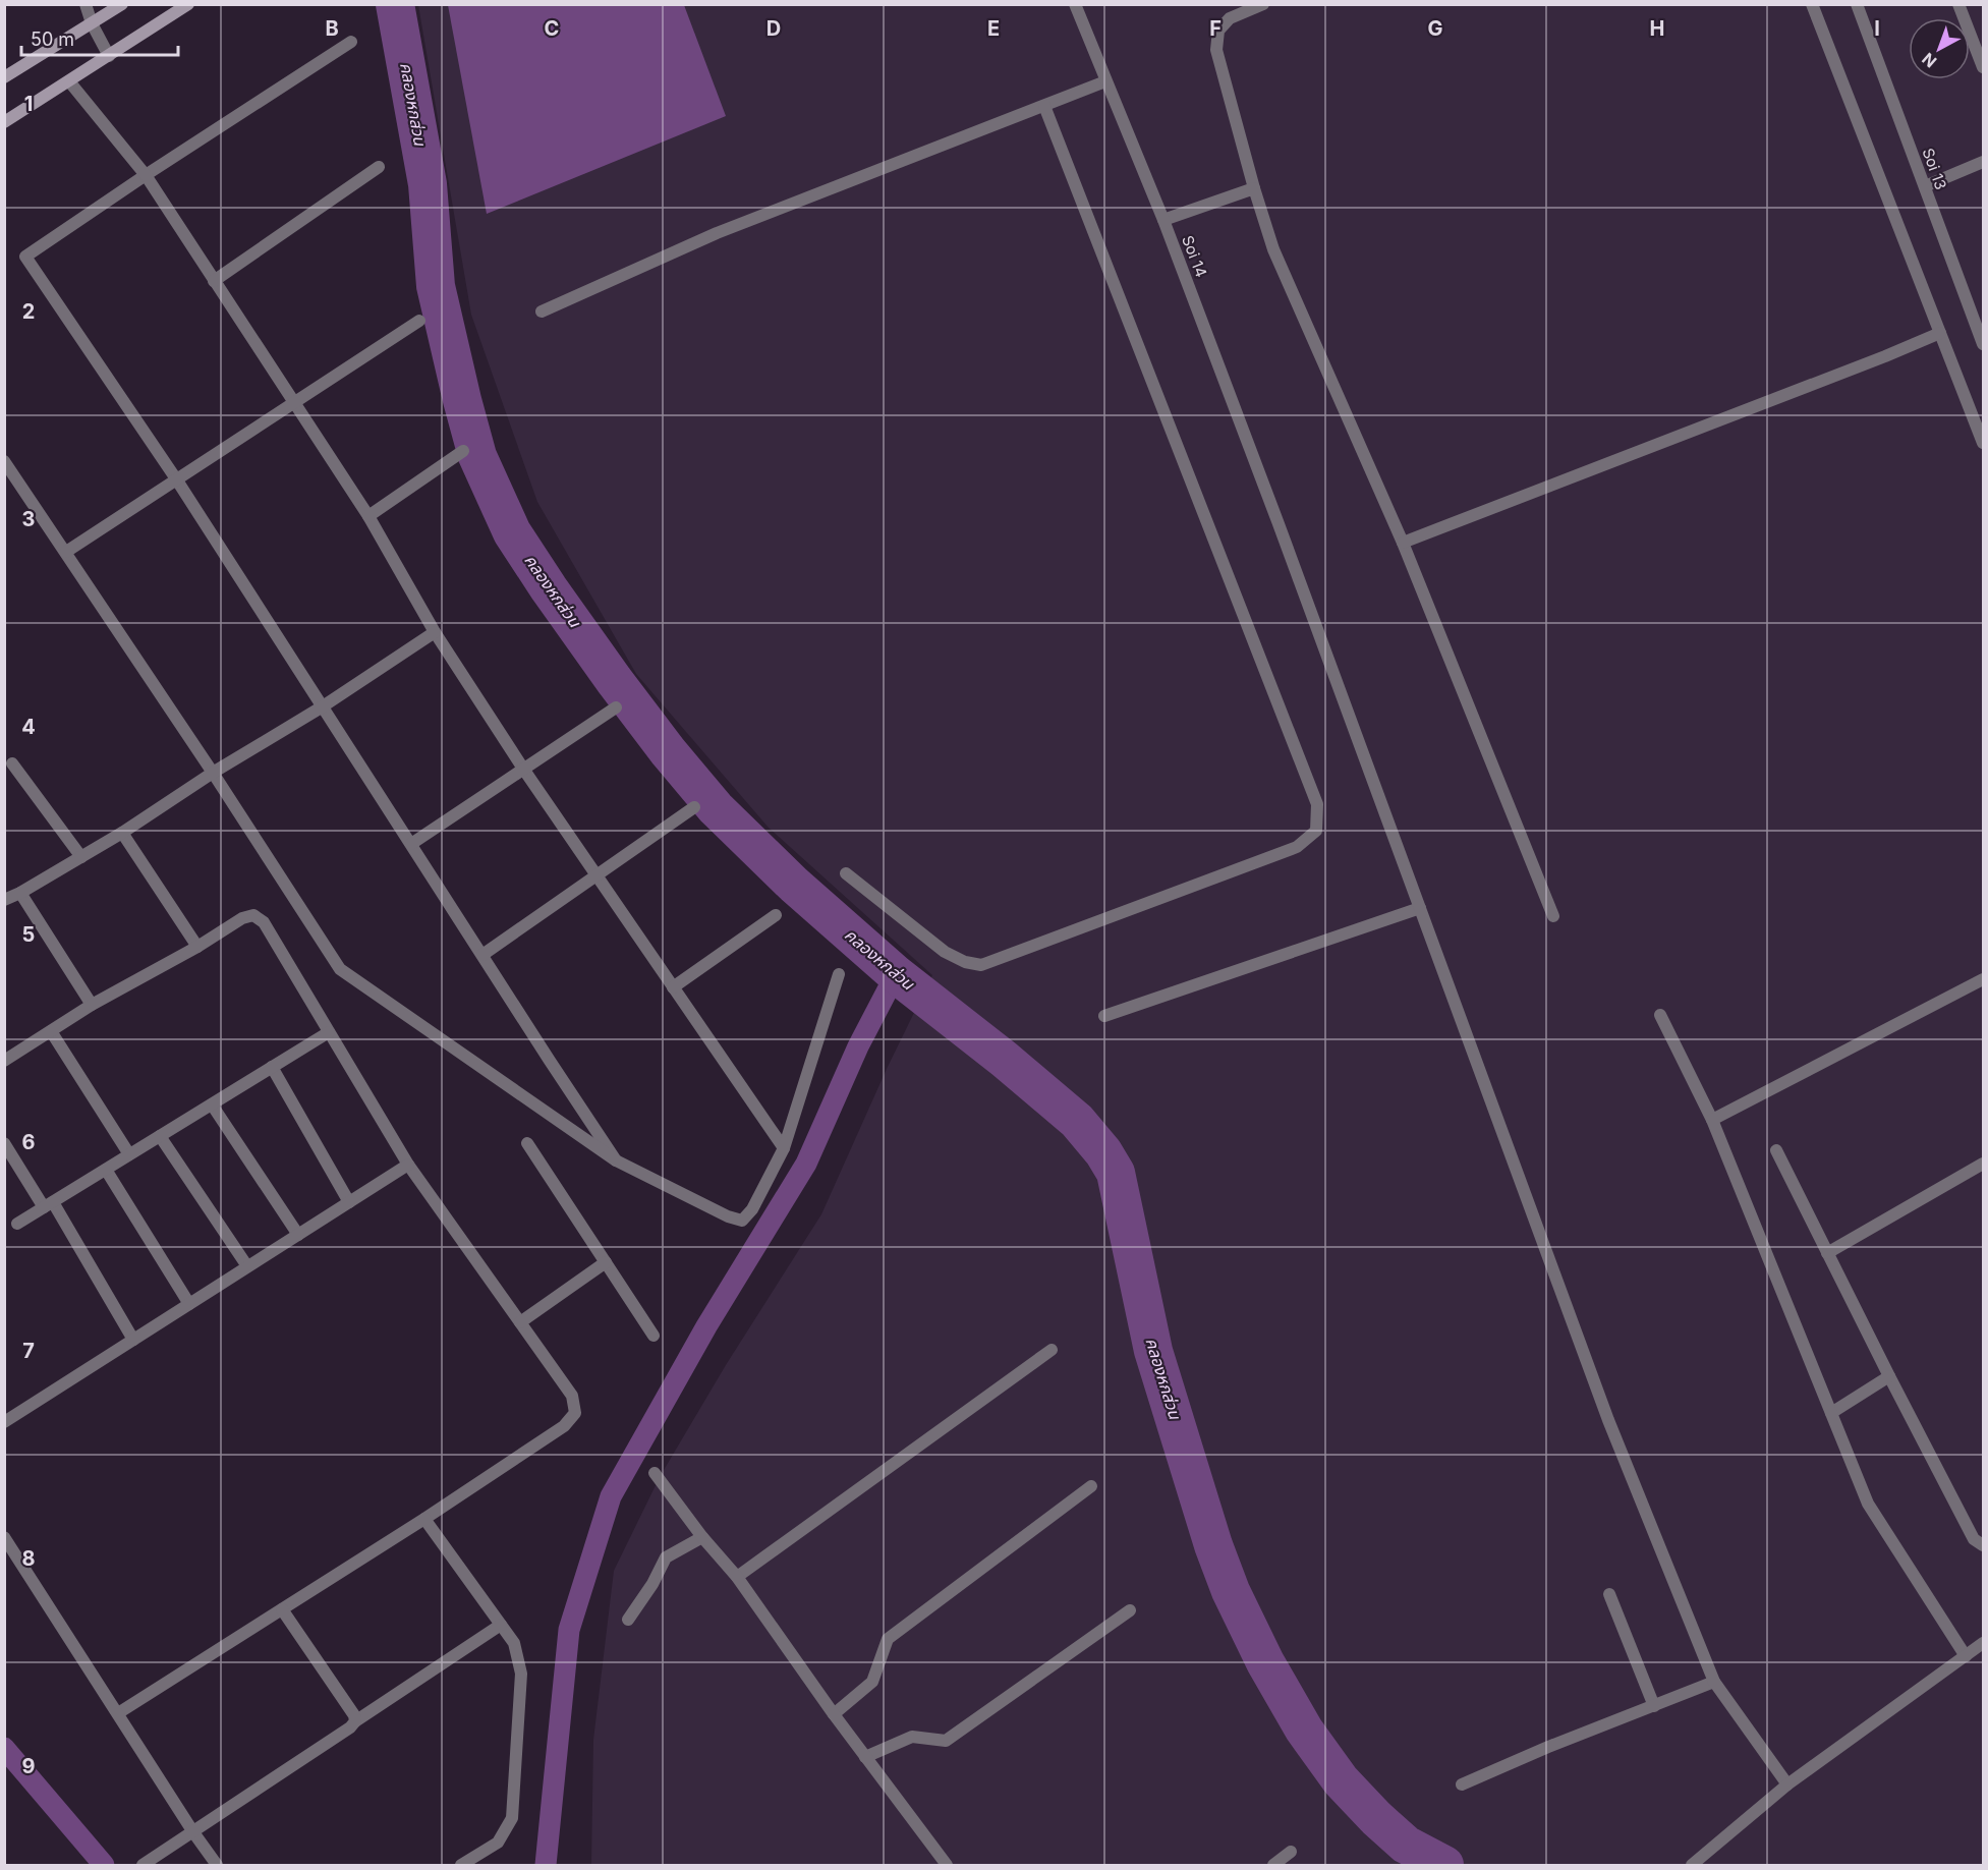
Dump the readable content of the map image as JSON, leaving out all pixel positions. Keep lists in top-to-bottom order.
{
  "streets": {
    "street": ["Soi 13", "Soi 14"]
  },
  "water": ["คลองหกส่วน"],
  "scale_bar": "50 m",
  "north": "bottom left",
  "grid": {
    "columns": [
      "B",
      "C",
      "D",
      "E",
      "F",
      "G",
      "H",
      "I"
    ],
    "rows": [
      "1",
      "2",
      "3",
      "4",
      "5",
      "6",
      "7",
      "8",
      "9"
    ]
  }
}
